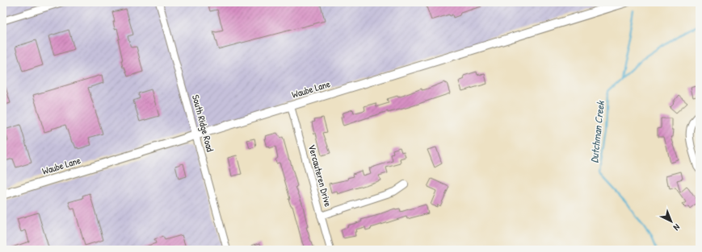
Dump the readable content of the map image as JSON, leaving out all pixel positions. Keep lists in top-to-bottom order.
{
  "streets": {
    "main road": ["Waube Lane"],
    "street": ["South Ridge Road", "Vercauteren Drive"]
  },
  "crossings": [
    ["Waube Lane", "South Ridge Road"],
    ["Waube Lane", "Vercauteren Drive"]
  ],
  "water": ["Dutchman Creek"],
  "north": "bottom right"
}
